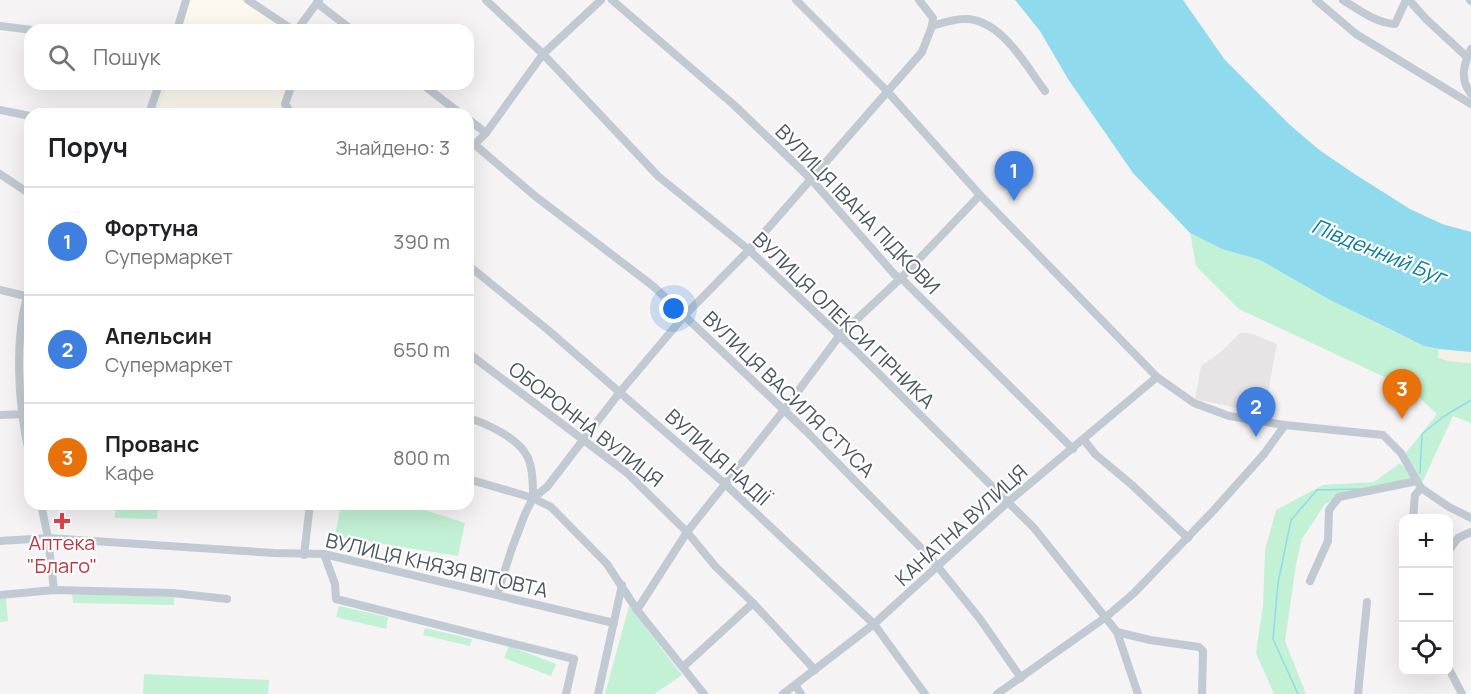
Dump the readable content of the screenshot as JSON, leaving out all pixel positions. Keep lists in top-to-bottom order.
{
  "streets": {
    "street": [
      "ВУЛИЦЯ ІВАНА ПІДКОВИ",
      "ВУЛИЦЯ ОЛЕКСИ ГІРНИКА",
      "ВУЛИЦЯ ВАСИЛЯ СТУСА",
      "ОБОРОННА ВУЛИЦЯ",
      "ВУЛИЦЯ НАДІЇ",
      "КАНАТНА ВУЛИЦЯ",
      "ВУЛИЦЯ КНЯЗЯ ВІТОВТА"
    ]
  },
  "crossings": [
    ["ВУЛИЦЯ ІВАНА ПІДКОВИ", "КАНАТНА ВУЛИЦЯ"],
    ["ВУЛИЦЯ ОЛЕКСИ ГІРНИКА", "КАНАТНА ВУЛИЦЯ"],
    ["ВУЛИЦЯ ВАСИЛЯ СТУСА", "КАНАТНА ВУЛИЦЯ"],
    ["ОБОРОННА ВУЛИЦЯ", "КАНАТНА ВУЛИЦЯ"],
    ["ВУЛИЦЯ НАДІЇ", "КАНАТНА ВУЛИЦЯ"]
  ],
  "water": ["Південний Буг"],
  "places": {
    "health": ["Аптека \"Благо\""]
  },
  "page": {
    "search": "Пошук",
    "heading": ["Поруч", "Знайдено: 3"],
    "pins": ["1", "3", "2"],
    "list": [
      {
        "mark": "1",
        "name": "Фортуна",
        "note": "Супермаркет",
        "value": "390 m"
      },
      {
        "mark": "2",
        "name": "Апельсин",
        "note": "Супермаркет",
        "value": "650 m"
      },
      {
        "mark": "3",
        "name": "Прованс",
        "note": "Кафе",
        "value": "800 m"
      }
    ],
    "map_buttons": ["+", "−"]
  }
}
